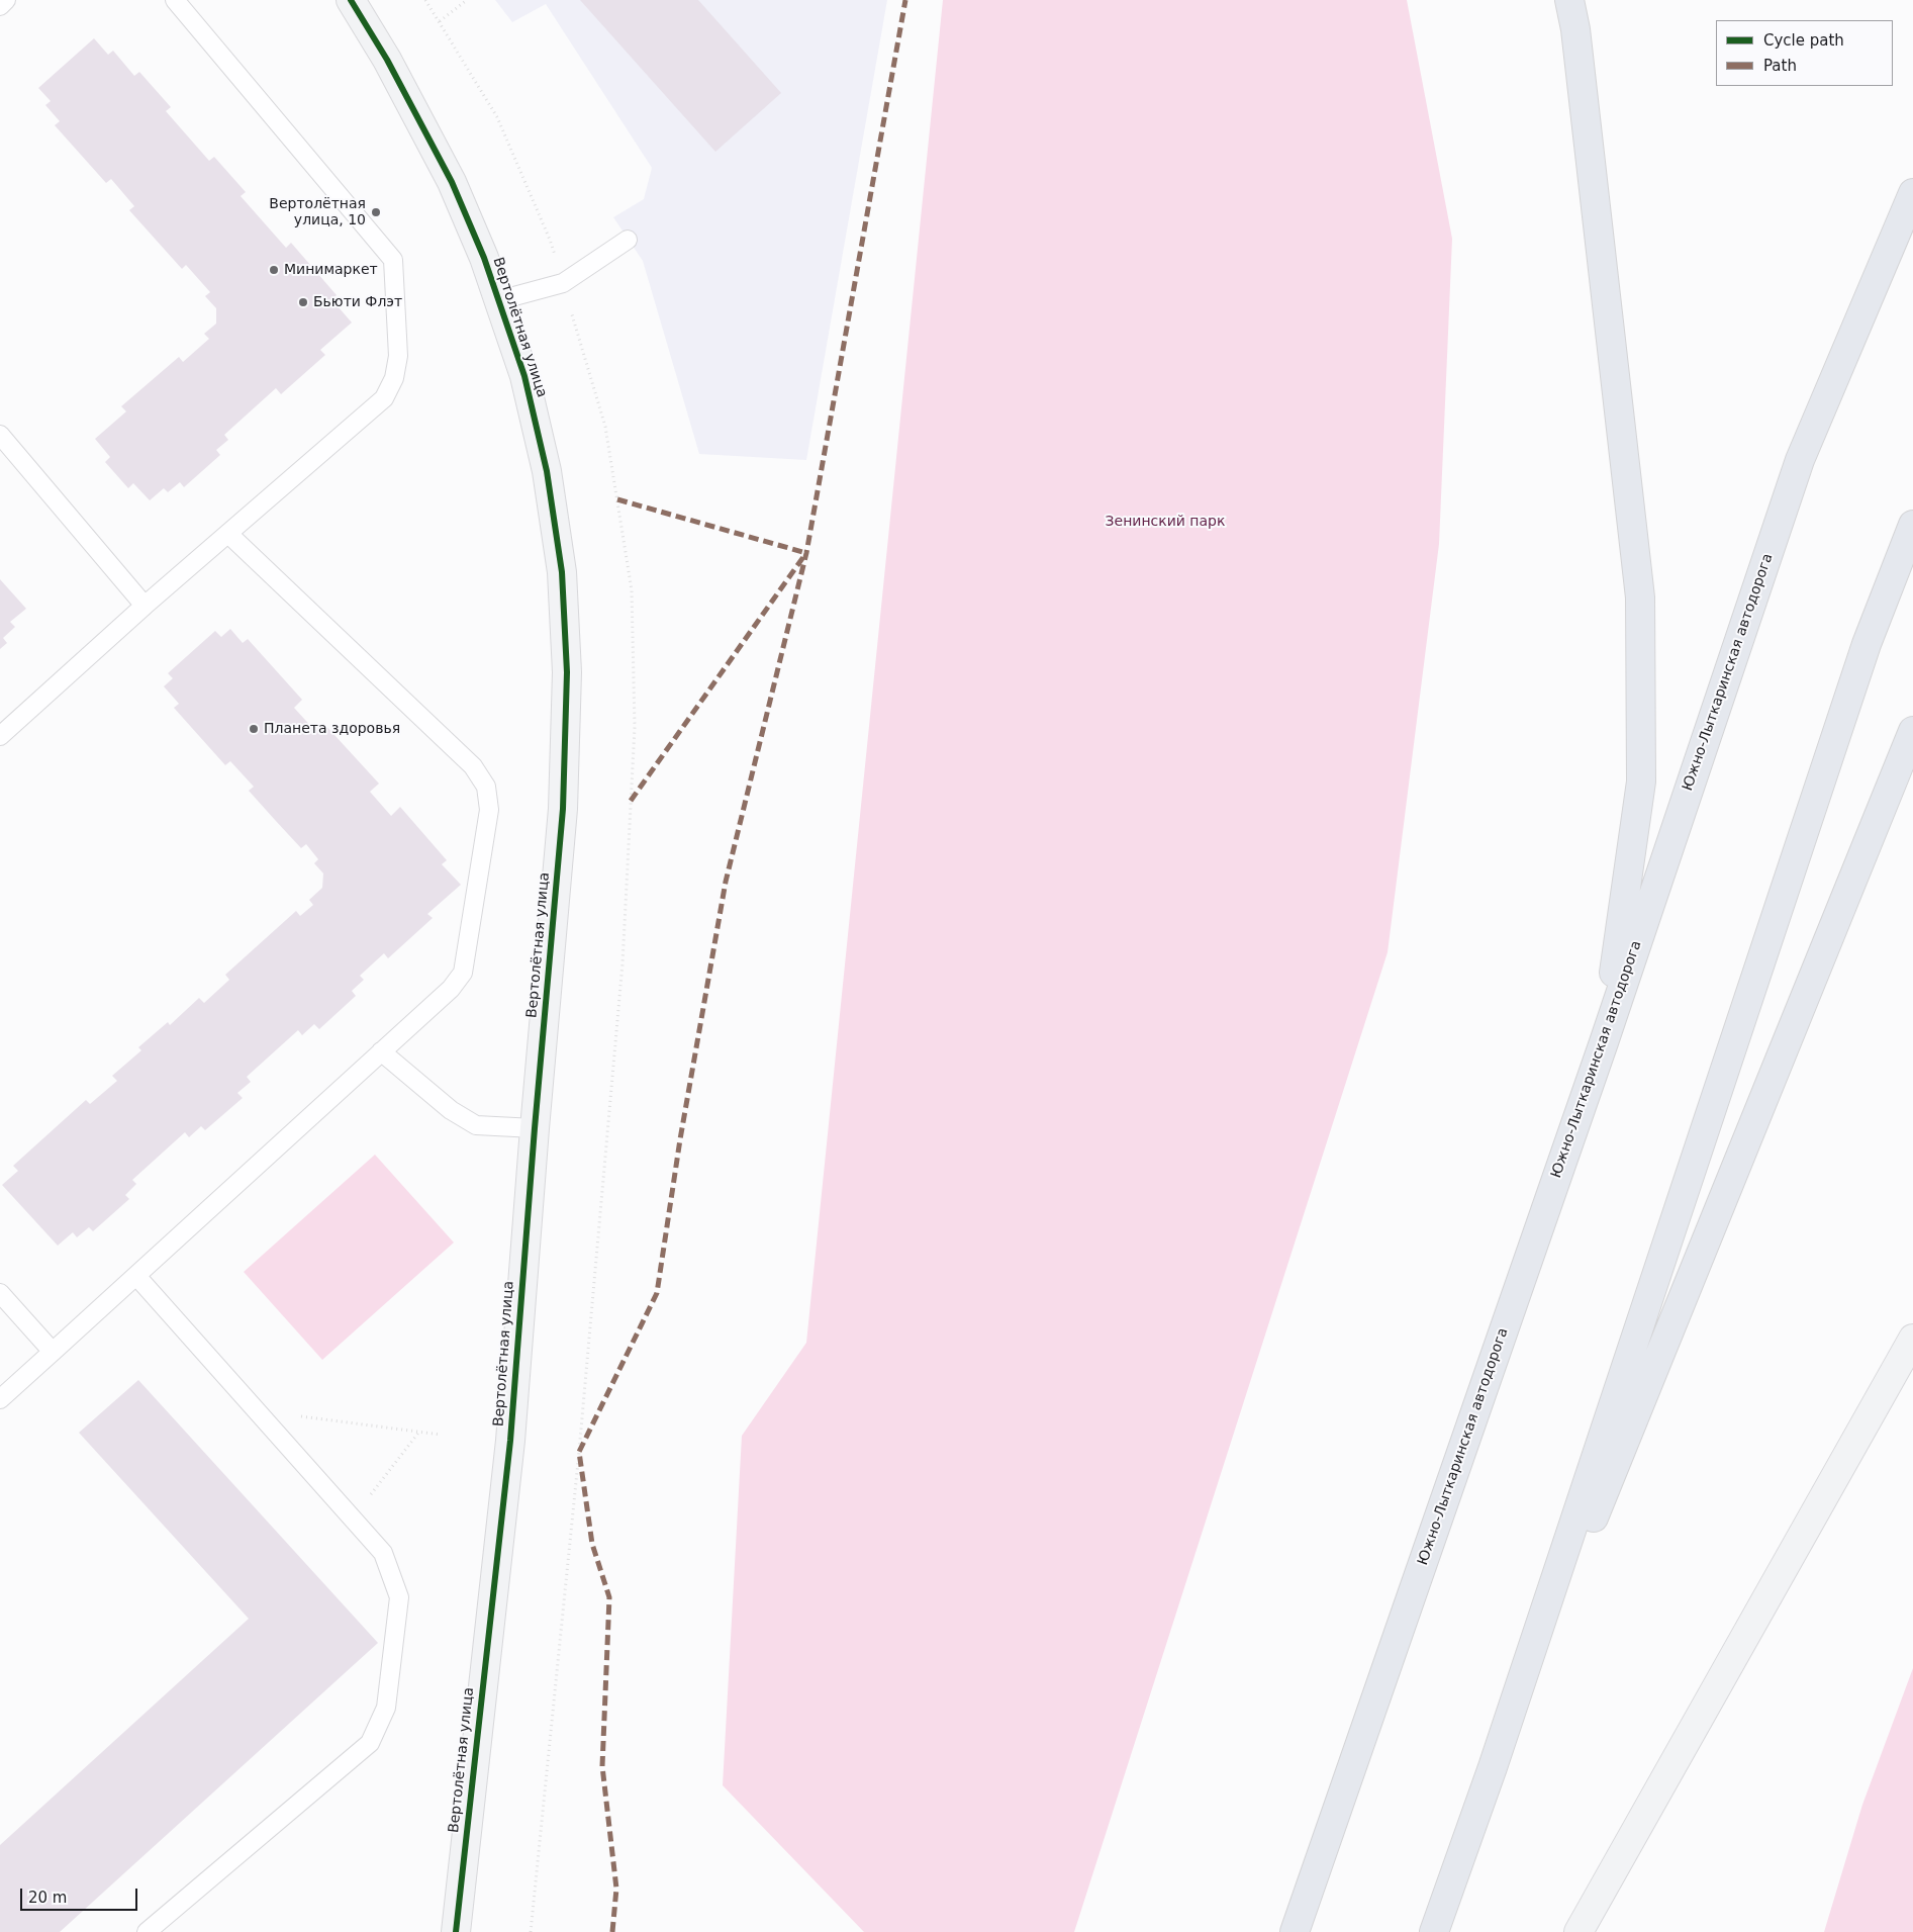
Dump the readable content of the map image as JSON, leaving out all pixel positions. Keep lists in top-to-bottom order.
{
  "streets": {
    "main road": ["Южно-Лыткаринская автодорога"],
    "street": ["Вертолётная улица"]
  },
  "parks": ["Зенинский парк"],
  "places": [
    "Вертолётная улица, 10",
    "Минимаркет",
    "Бьюти Флэт",
    "Планета здоровья"
  ],
  "legend": ["Cycle path", "Path"],
  "scale_bar": "20 m"
}
